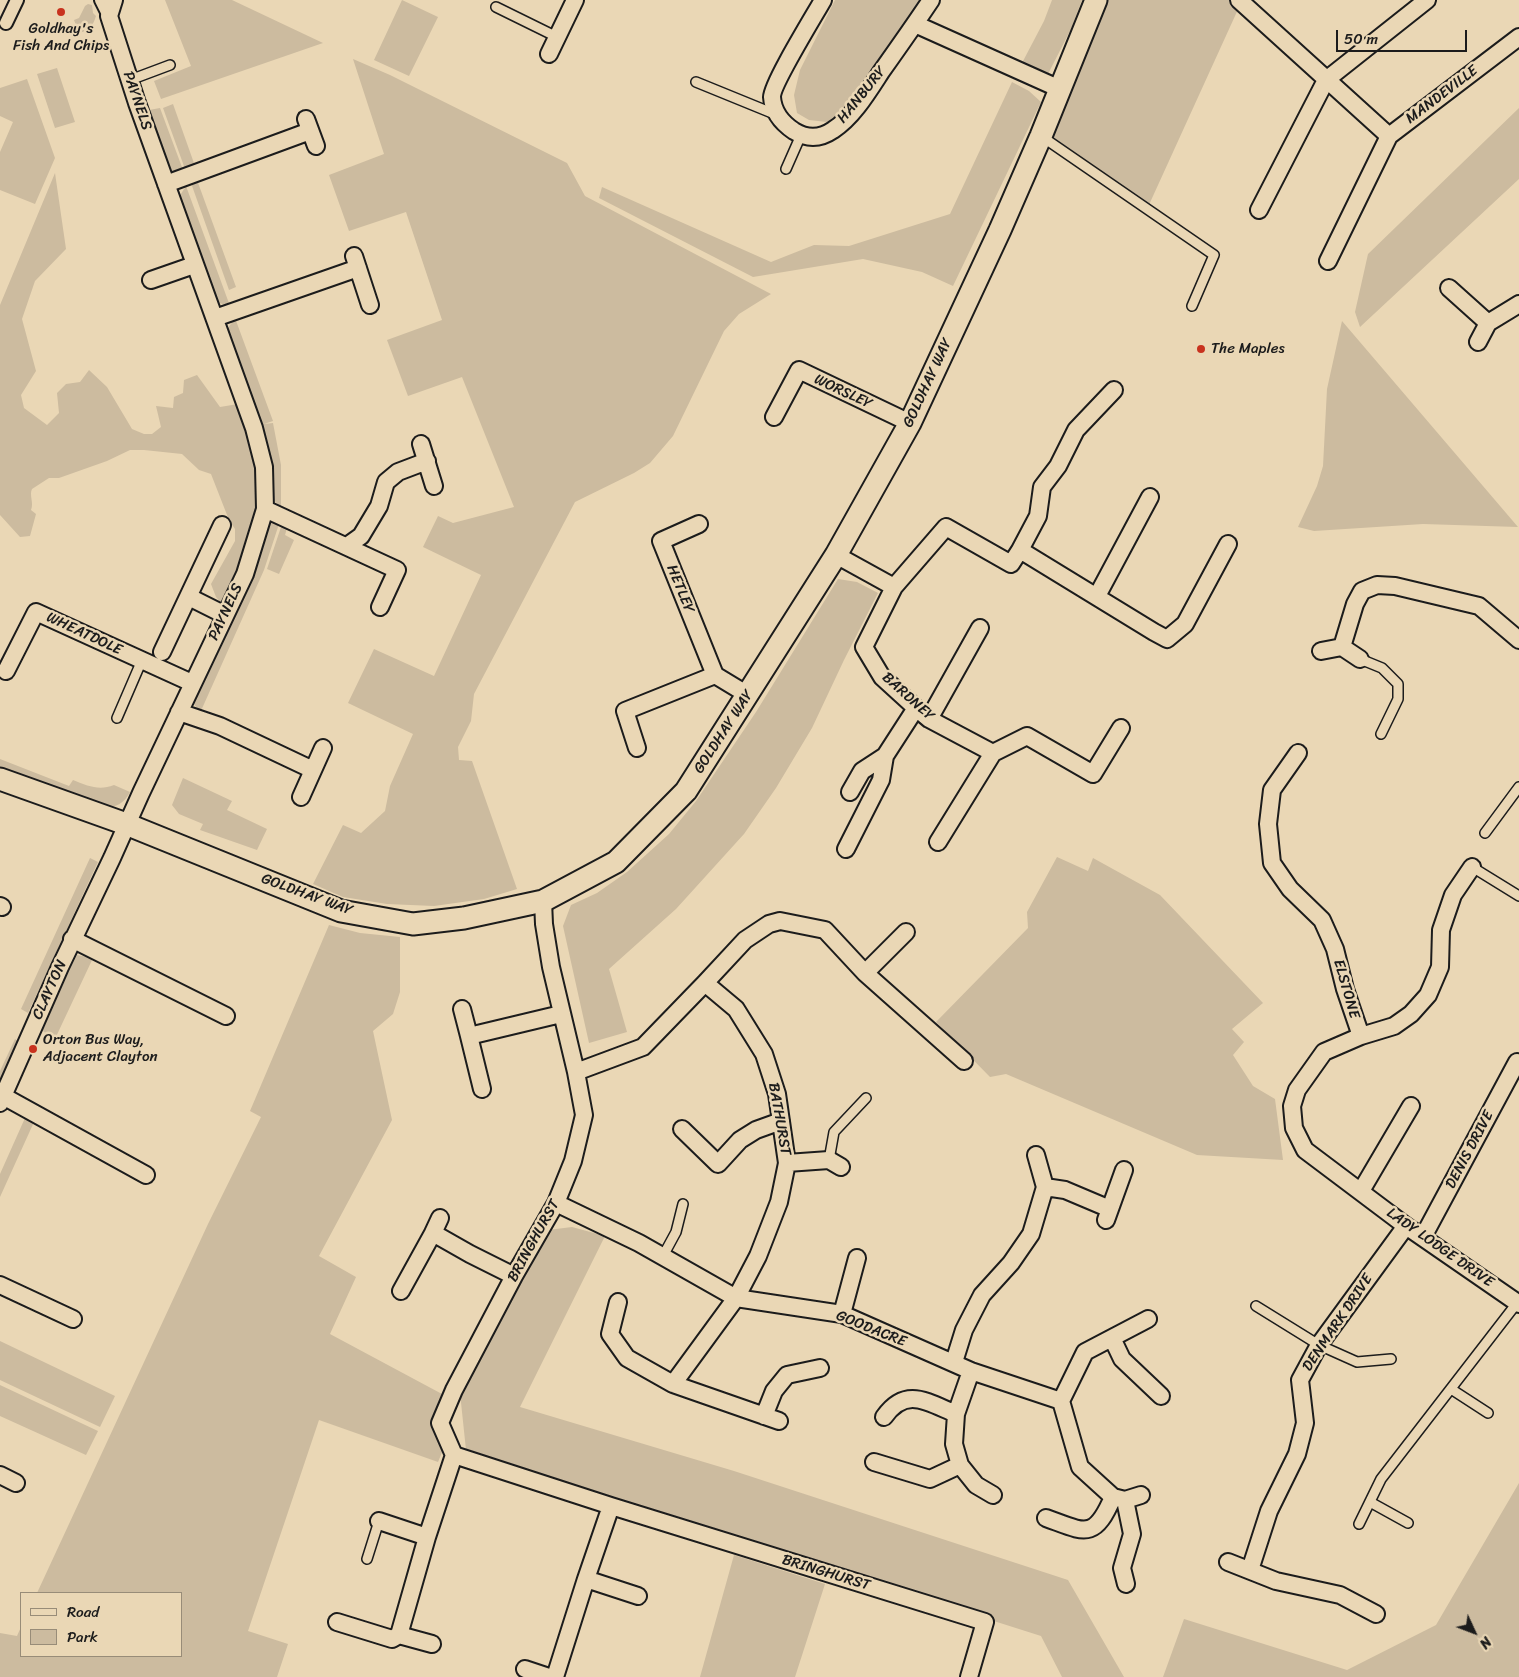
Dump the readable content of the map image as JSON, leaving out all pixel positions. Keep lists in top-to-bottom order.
{
  "streets": {
    "street": [
      "HANBURY",
      "MANDEVILLE",
      "PAYNELS",
      "GOLDHAY WAY",
      "WORSLEY",
      "HETLEY",
      "WHEATDOLE",
      "BARDNEY",
      "ELSTONE",
      "CLAYTON",
      "BATHURST",
      "DENIS DRIVE",
      "BRINGHURST",
      "LADY LODGE DRIVE",
      "DENMARK DRIVE",
      "GOODACRE"
    ]
  },
  "crossings": [
    ["PAYNELS", "GOLDHAY WAY"],
    ["PAYNELS", "WHEATDOLE"],
    ["PAYNELS", "CLAYTON"],
    ["GOLDHAY WAY", "WORSLEY"],
    ["GOLDHAY WAY", "CLAYTON"],
    ["GOLDHAY WAY", "BRINGHURST"],
    ["ELSTONE", "LADY LODGE DRIVE"],
    ["BATHURST", "GOODACRE"],
    ["DENIS DRIVE", "LADY LODGE DRIVE"],
    ["BRINGHURST", "GOODACRE"],
    ["LADY LODGE DRIVE", "DENMARK DRIVE"]
  ],
  "places": ["Goldhay's Fish And Chips", "The Maples", "Orton Bus Way, Adjacent Clayton"],
  "legend": ["Road", "Park"],
  "scale_bar": "50 m",
  "north": "bottom right"
}
